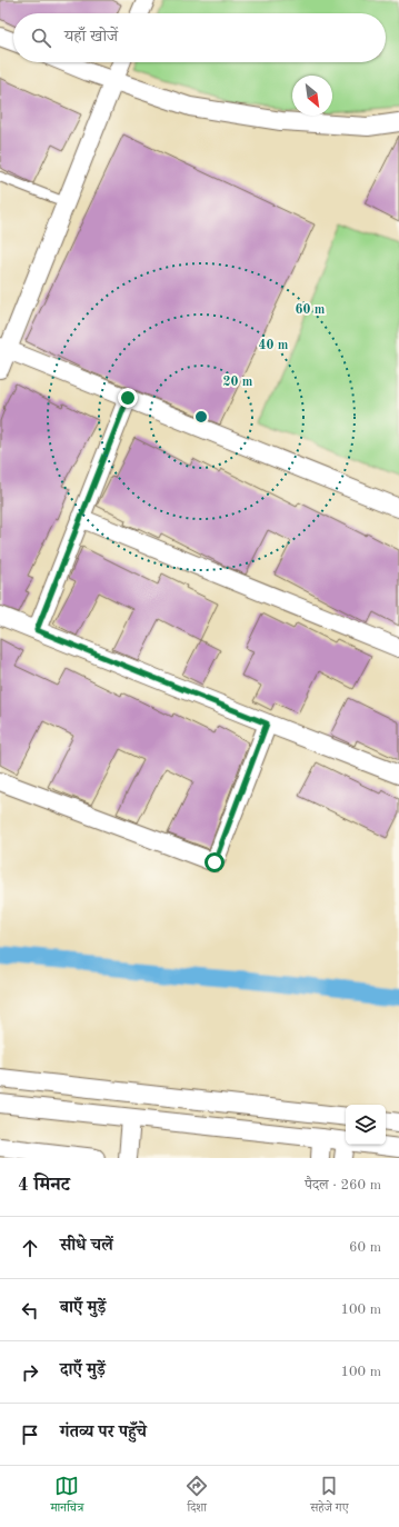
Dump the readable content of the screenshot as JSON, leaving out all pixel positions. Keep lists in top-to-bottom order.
{
  "north": "bottom right",
  "page": {
    "search": "यहाँ खोजें",
    "heading": ["4 मिनट", "पैदल · 260 m"],
    "list": [
      ["सीधे चलें", "60 m"],
      ["बाएँ मुड़ें", "100 m"],
      ["दाएँ मुड़ें", "100 m"],
      "गंतव्य पर पहुँचे"
    ],
    "nav": ["मानचित्र", "दिशा", "सहेजे गए"]
  },
  "rings": ["60 m", "40 m", "20 m"]
}
